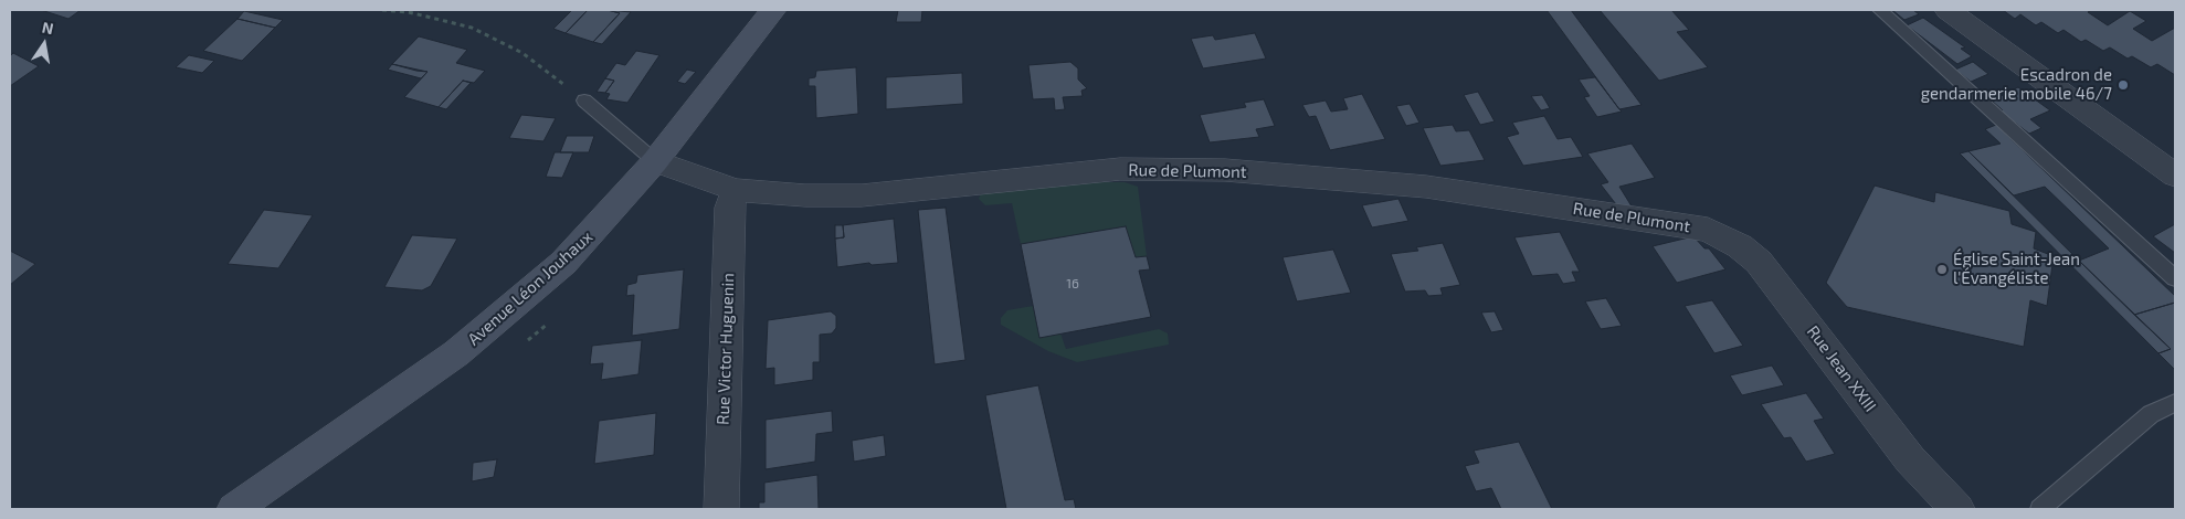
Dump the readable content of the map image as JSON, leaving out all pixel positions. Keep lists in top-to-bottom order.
{
  "streets": {
    "main road": ["Avenue Léon Jouhaux"],
    "street": ["Rue de Plumont", "Rue Victor Huguenin", "Rue Jean XXIII"]
  },
  "crossings": [
    ["Rue de Plumont", "Avenue Léon Jouhaux"],
    ["Rue de Plumont", "Rue Victor Huguenin"],
    ["Rue de Plumont", "Rue Jean XXIII"]
  ],
  "places": ["Escadron de gendarmerie mobile 46/7", "Église Saint-Jean l'Évangéliste"],
  "house_numbers": ["16"],
  "north": "top"
}
